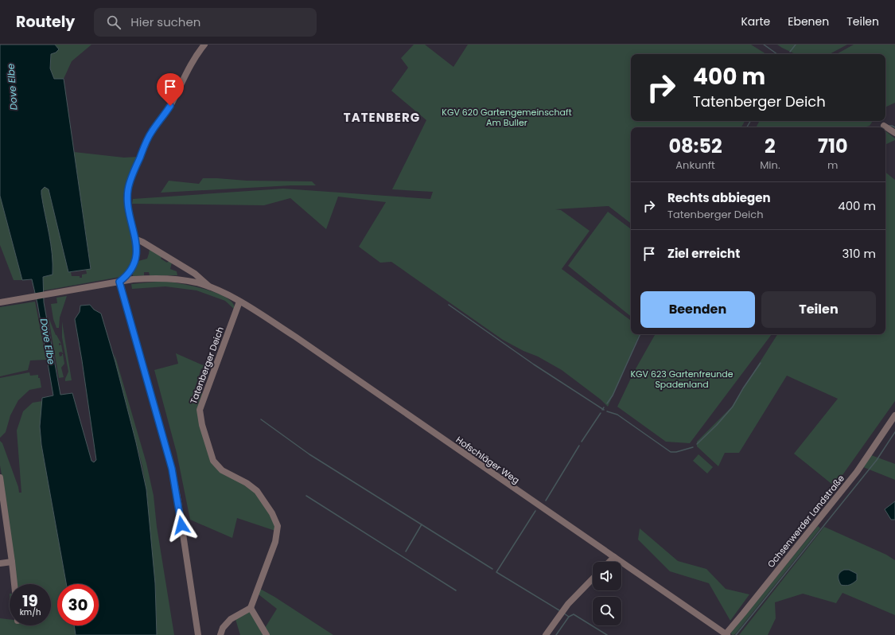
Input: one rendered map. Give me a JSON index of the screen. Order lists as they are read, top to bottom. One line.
{"streets":{"street":["Tatenberger Deich","Hofschläger Weg","Ochsenwerder Landstraße"]},"crossings":[["Tatenberger Deich","Hofschläger Weg"],["Hofschläger Weg","Ochsenwerder Landstraße"]],"districts":["TATENBERG"],"water":["Dove Elbe"],"parks":["KGV 620 Gartengemeinschaft Am Buller","KGV 623 Gartenfreunde Spadenland"],"page":{"header":"Routely","search":"Hier suchen","nav":["Karte","Ebenen","Teilen"],"turn":["400 m","Tatenberger Deich"],"eta":["08:52","Ankunft","2","Min.","710","m"],"list":[{"name":"Rechts abbiegen","note":"Tatenberger Deich","value":"400 m"},{"name":"Ziel erreicht","value":"310 m"}],"buttons":["Beenden","Teilen"],"speed":"19 km/h","limit":"30"}}
